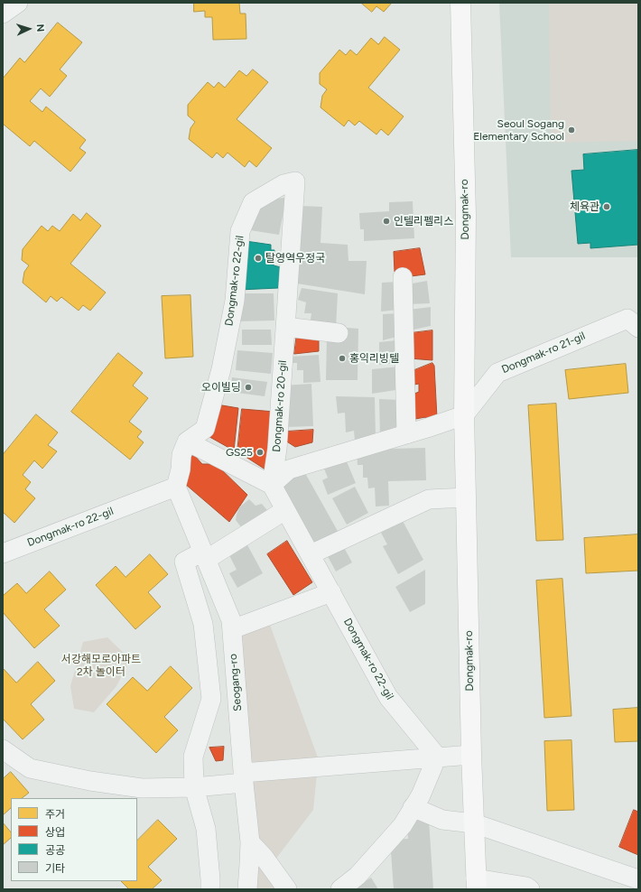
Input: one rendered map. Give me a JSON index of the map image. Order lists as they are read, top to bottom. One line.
{"streets":{"main road":["Dongmak-ro"],"street":["Dongmak-ro 22-gil","Dongmak-ro 21-gil","Dongmak-ro 20-gil","Seogang-ro"]},"crossings":[["Dongmak-ro","Dongmak-ro 21-gil"],["Dongmak-ro 22-gil","Dongmak-ro 20-gil"],["Dongmak-ro 22-gil","Seogang-ro"]],"parks":["서강해모로아파트 2차 놀이터"],"places":["Seoul Sogang Elementary School","체육관","인텔리펠리스","탈영역우정국","홍익리빙텔","오이빌딩","GS25"],"legend":["주거","상업","공공","기타"],"north":"right"}
